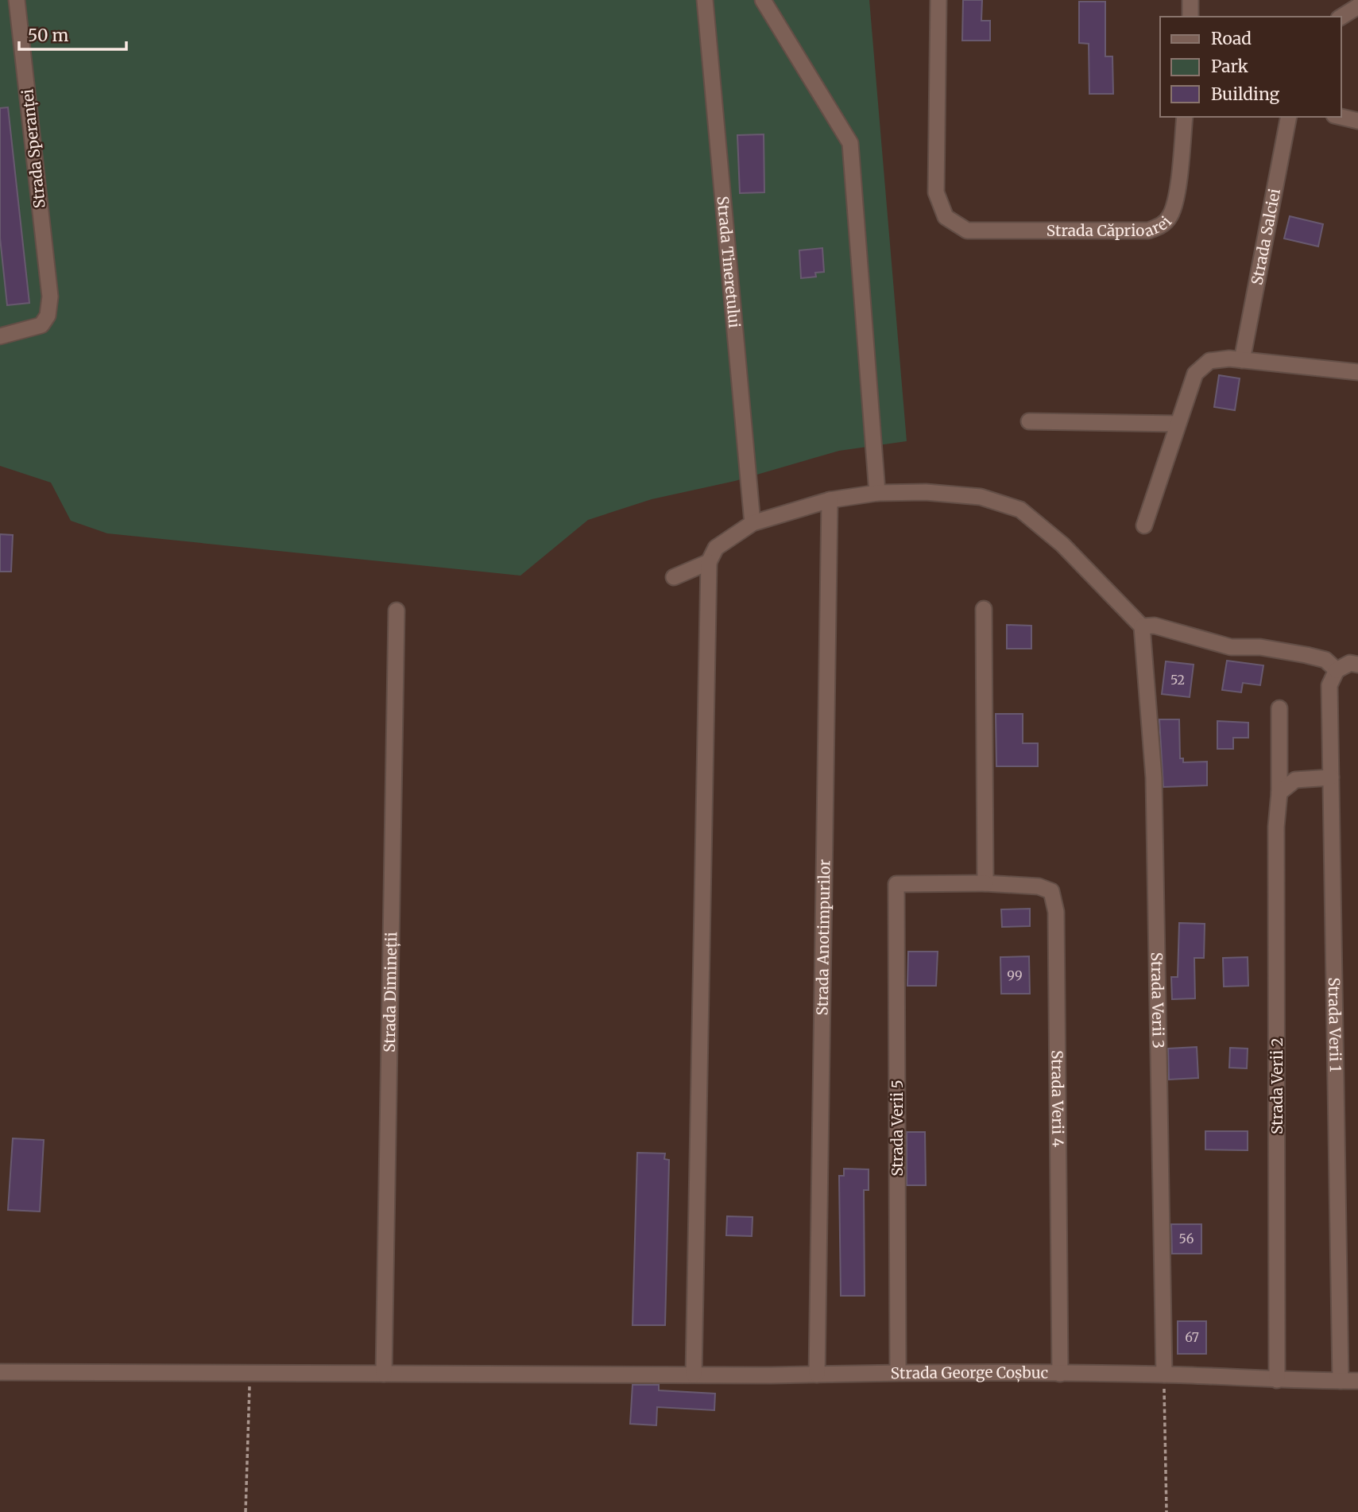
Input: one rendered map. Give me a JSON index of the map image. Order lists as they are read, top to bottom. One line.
{"streets":{"street":["Strada Speranței","Strada Căprioarei","Strada Salciei","Strada Tineretului","Strada Anotimpurilor","Strada Dimineții","Strada Verii 3","Strada Verii 1","Strada Verii 2","Strada Verii 4","Strada Verii 5","Strada George Coșbuc"]},"crossings":[["Strada Anotimpurilor","Strada George Coșbuc"],["Strada Dimineții","Strada George Coșbuc"],["Strada Verii 3","Strada George Coșbuc"],["Strada Verii 1","Strada George Coșbuc"],["Strada Verii 2","Strada George Coșbuc"],["Strada Verii 4","Strada Verii 5"],["Strada Verii 4","Strada George Coșbuc"],["Strada Verii 5","Strada George Coșbuc"]],"house_numbers":["52","99","56","67"],"legend":["Road","Park","Building"],"scale_bar":"50 m"}
